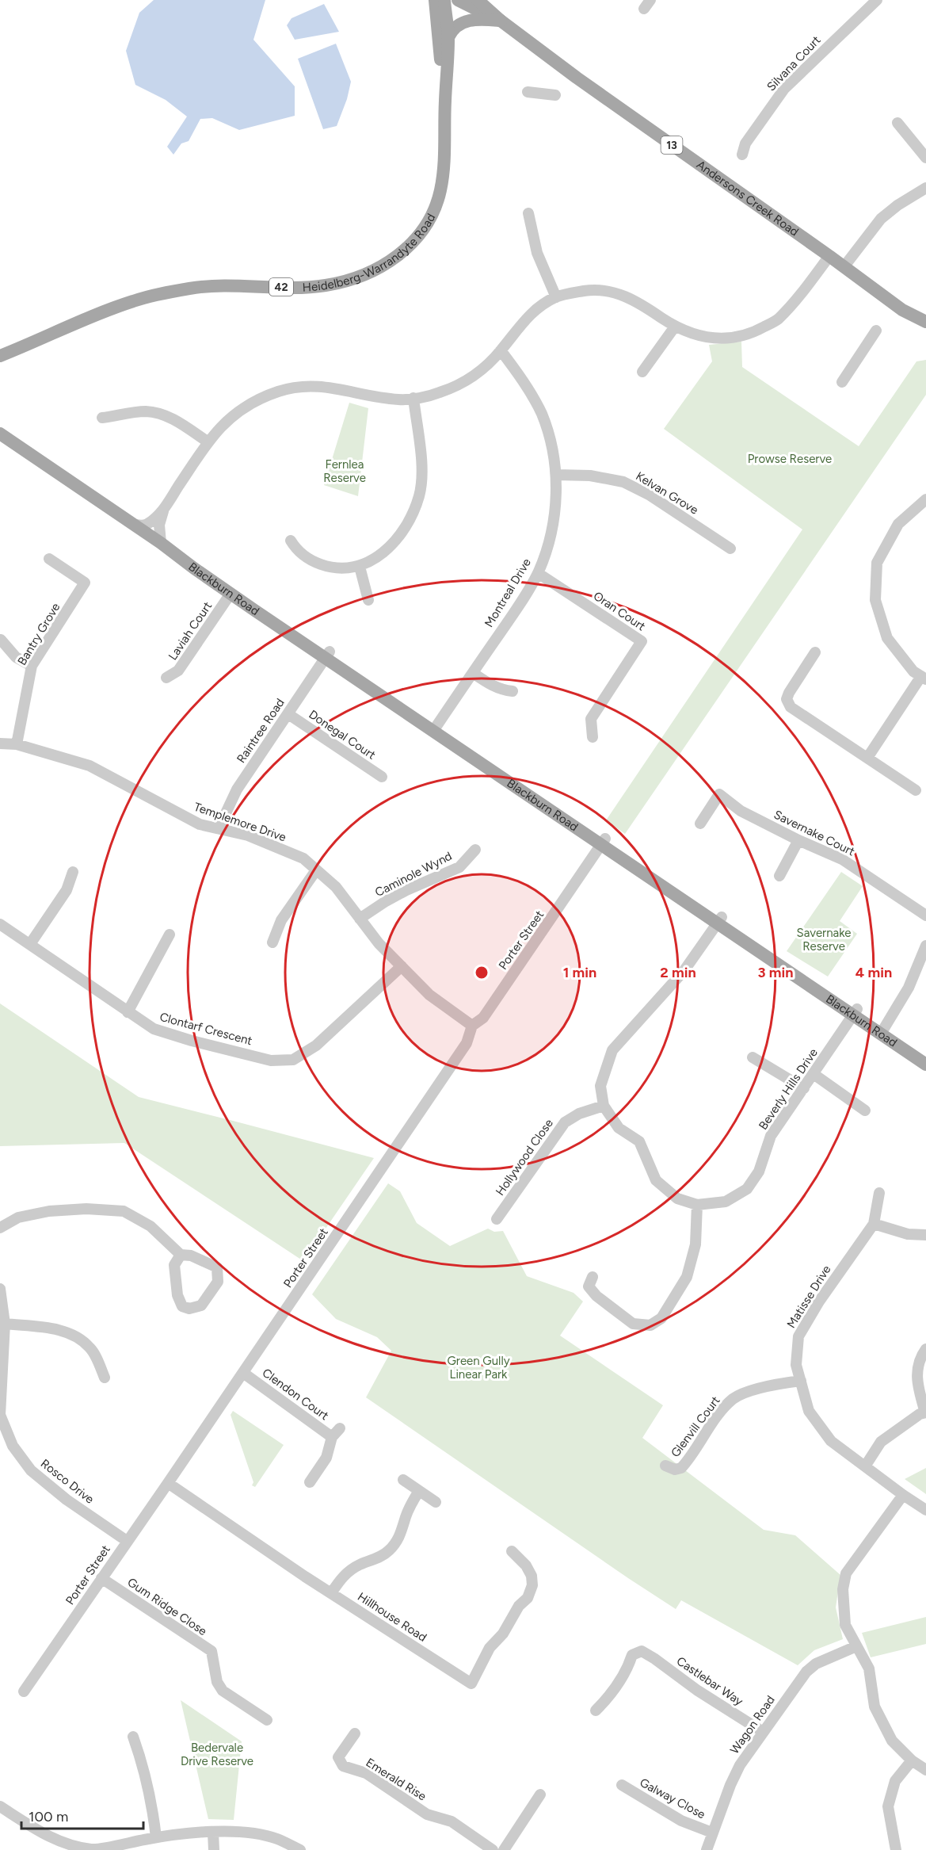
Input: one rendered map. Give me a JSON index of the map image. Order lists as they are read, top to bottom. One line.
{"streets":{"main road":["13","Andersons Creek Road","Heidelberg-Warrandyte Road","42","Blackburn Road"],"street":["Silvana Court","Kelvan Grove","Montreal Drive","Oran Court","Laviah Court","Bantry Grove","Raintree Road","Donegal Court","Templemore Drive","Savernake Court","Caminole Wynd","Porter Street","Clontarf Crescent","Beverly Hills Drive","Hollywood Close","Matisse Drive","Clendon Court","Glenvill Court","Rosco Drive","Gum Ridge Close","Hillhouse Road","Castlebar Way","Wagon Road","Emerald Rise","Galway Close"]},"crossings":[["Kelvan Grove","Montreal Drive"],["Blackburn Road","Montreal Drive"],["Blackburn Road","Laviah Court"],["Blackburn Road","Raintree Road"],["Blackburn Road","Porter Street"],["Blackburn Road","Beverly Hills Drive"],["Montreal Drive","Oran Court"],["Bantry Grove","Templemore Drive"],["Raintree Road","Donegal Court"],["Raintree Road","Templemore Drive"],["Templemore Drive","Caminole Wynd"],["Templemore Drive","Porter Street"],["Templemore Drive","Clontarf Crescent"],["Porter Street","Clendon Court"],["Porter Street","Rosco Drive"],["Porter Street","Gum Ridge Close"],["Porter Street","Hillhouse Road"],["Beverly Hills Drive","Hollywood Close"],["Matisse Drive","Glenvill Court"],["Castlebar Way","Wagon Road"],["Wagon Road","Galway Close"]],"parks":["Prowse Reserve","Fernlea Reserve","Savernake Reserve","Green Gully Linear Park","Bedervale Drive Reserve"],"scale_bar":"100 m","rings":["1 min","2 min","3 min","4 min"]}
